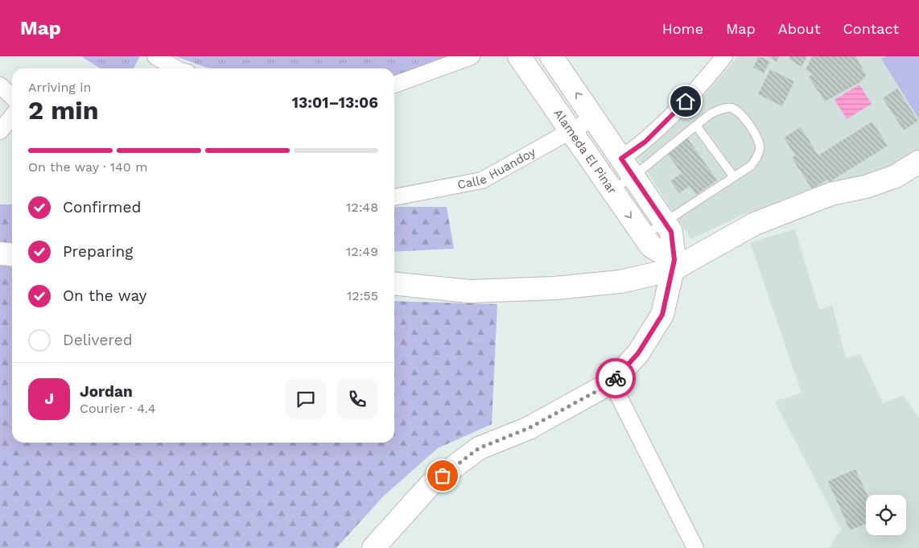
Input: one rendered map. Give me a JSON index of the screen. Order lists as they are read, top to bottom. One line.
{"streets":{"main road":["Alameda El Pinar"],"street":["Calle Huandoy"]},"crossings":[["Alameda El Pinar","Calle Huandoy"]],"page":{"header":"Map","nav":["Home","Map","About","Contact"],"heading":["2 min","Arriving in","13:01–13:06"],"panel":["Jordan","Courier · 4.4"],"bar":"On the way · 140 m","list":[["Confirmed","12:48"],["Preparing","12:49"],["On the way","12:55"],"Delivered"],"round":"J"}}
